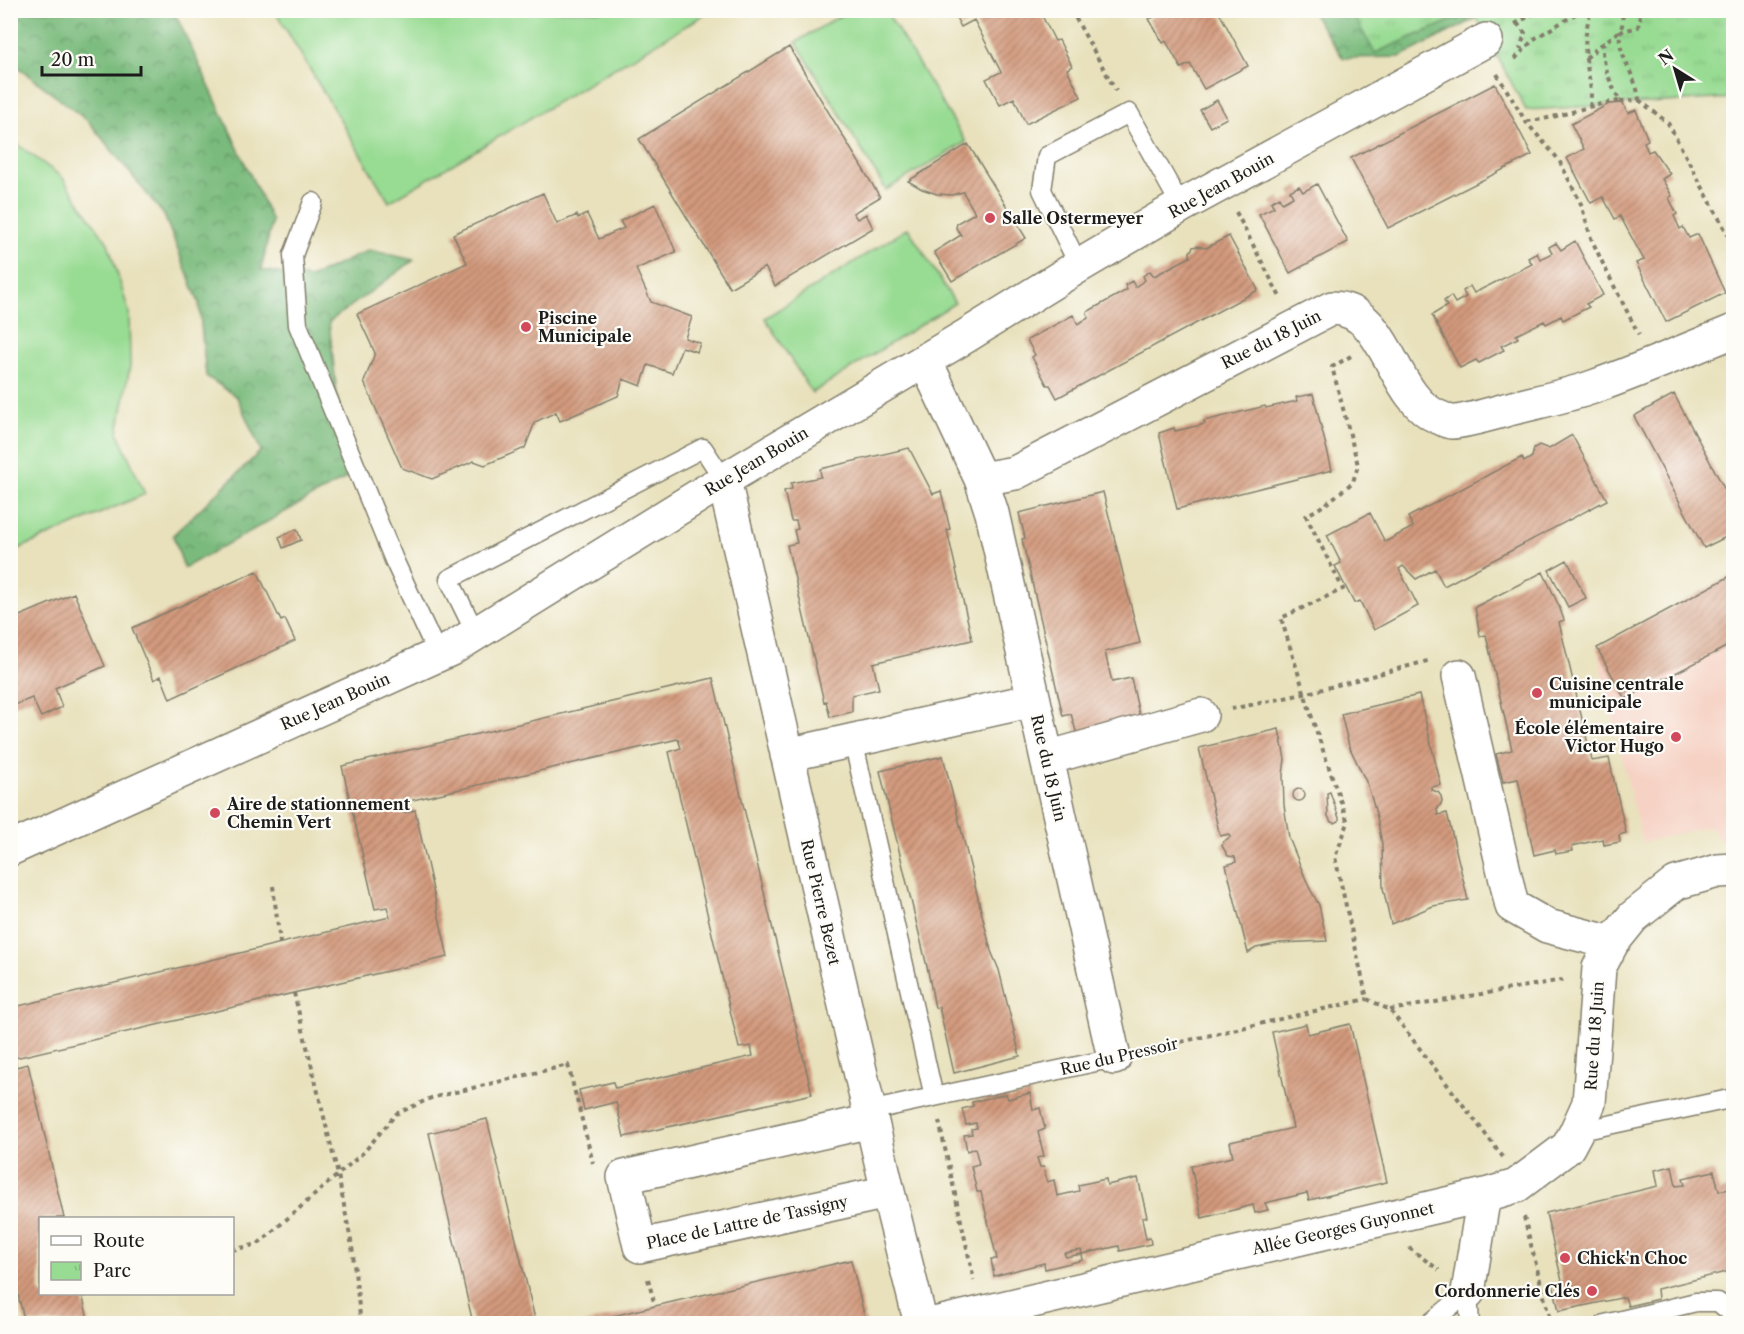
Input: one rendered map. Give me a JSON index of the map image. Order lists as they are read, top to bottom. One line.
{"streets":{"street":["Rue Jean Bouin","Rue du 18 Juin","Rue Pierre Bezet","Place de Lattre de Tassigny","Allée Georges Guyonnet"],"lane":["Rue du Pressoir"]},"crossings":[["Rue Jean Bouin","Rue du 18 Juin"],["Rue Jean Bouin","Rue Pierre Bezet"],["Rue du 18 Juin","Rue du Pressoir"],["Rue du 18 Juin","Allée Georges Guyonnet"],["Rue Pierre Bezet","Rue du Pressoir"],["Rue Pierre Bezet","Place de Lattre de Tassigny"]],"places":["Salle Ostermeyer","Piscine Municipale","Cuisine centrale municipale","École élémentaire Victor Hugo","Aire de stationnement Chemin Vert","Chick'n Choc","Cordonnerie Clés"],"legend":["Route","Parc"],"scale_bar":"20 m","north":"top left"}
